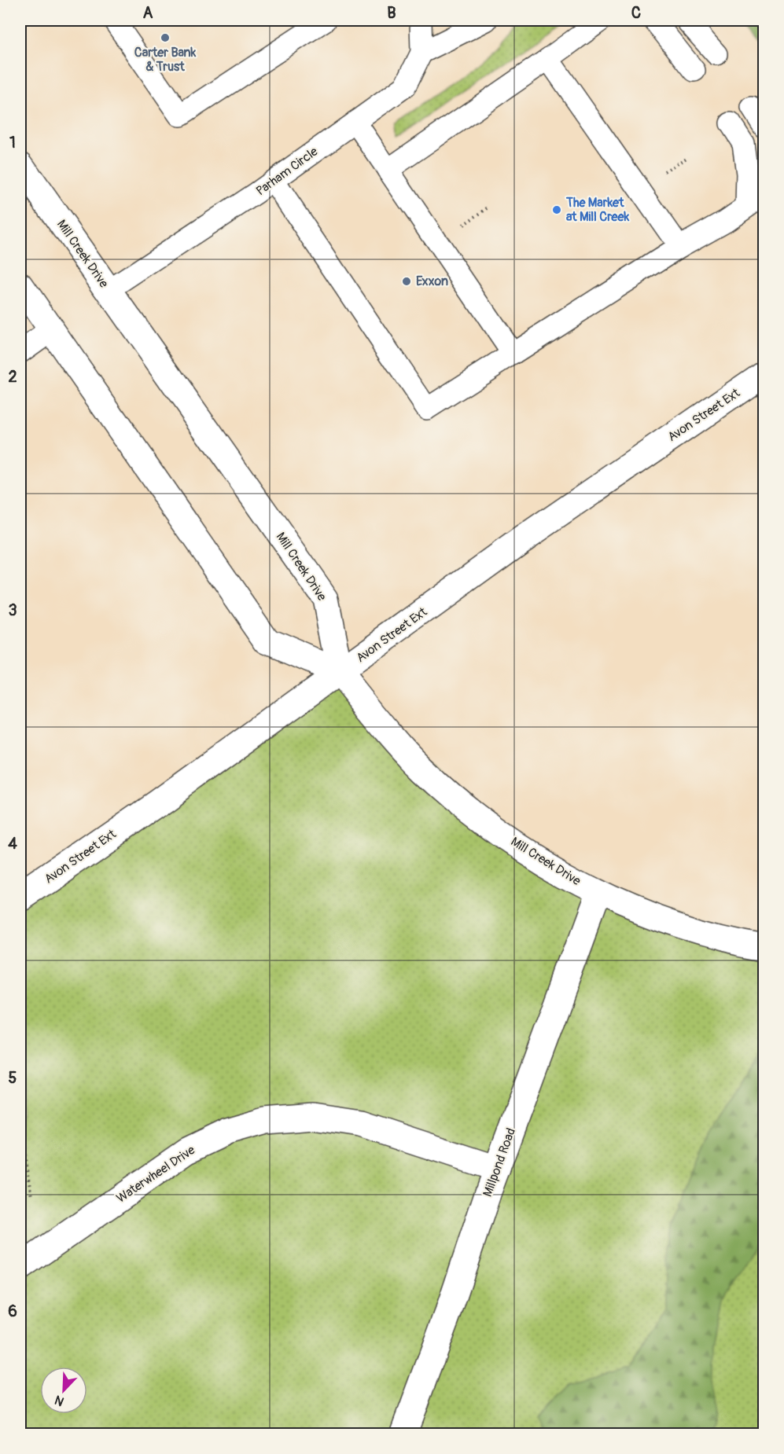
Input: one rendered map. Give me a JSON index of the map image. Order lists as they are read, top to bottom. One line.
{"streets":{"street":["Mill Creek Drive","Avon Street Ext","Millpond Road","Waterwheel Drive"],"lane":["Parham Circle"]},"crossings":[["Parham Circle","Mill Creek Drive"],["Mill Creek Drive","Avon Street Ext"],["Mill Creek Drive","Millpond Road"],["Millpond Road","Waterwheel Drive"]],"places":["Carter Bank & Trust","The Market at Mill Creek","Exxon"],"north":"bottom left","grid":{"columns":["A","B","C"],"rows":["1","2","3","4","5","6"]}}
